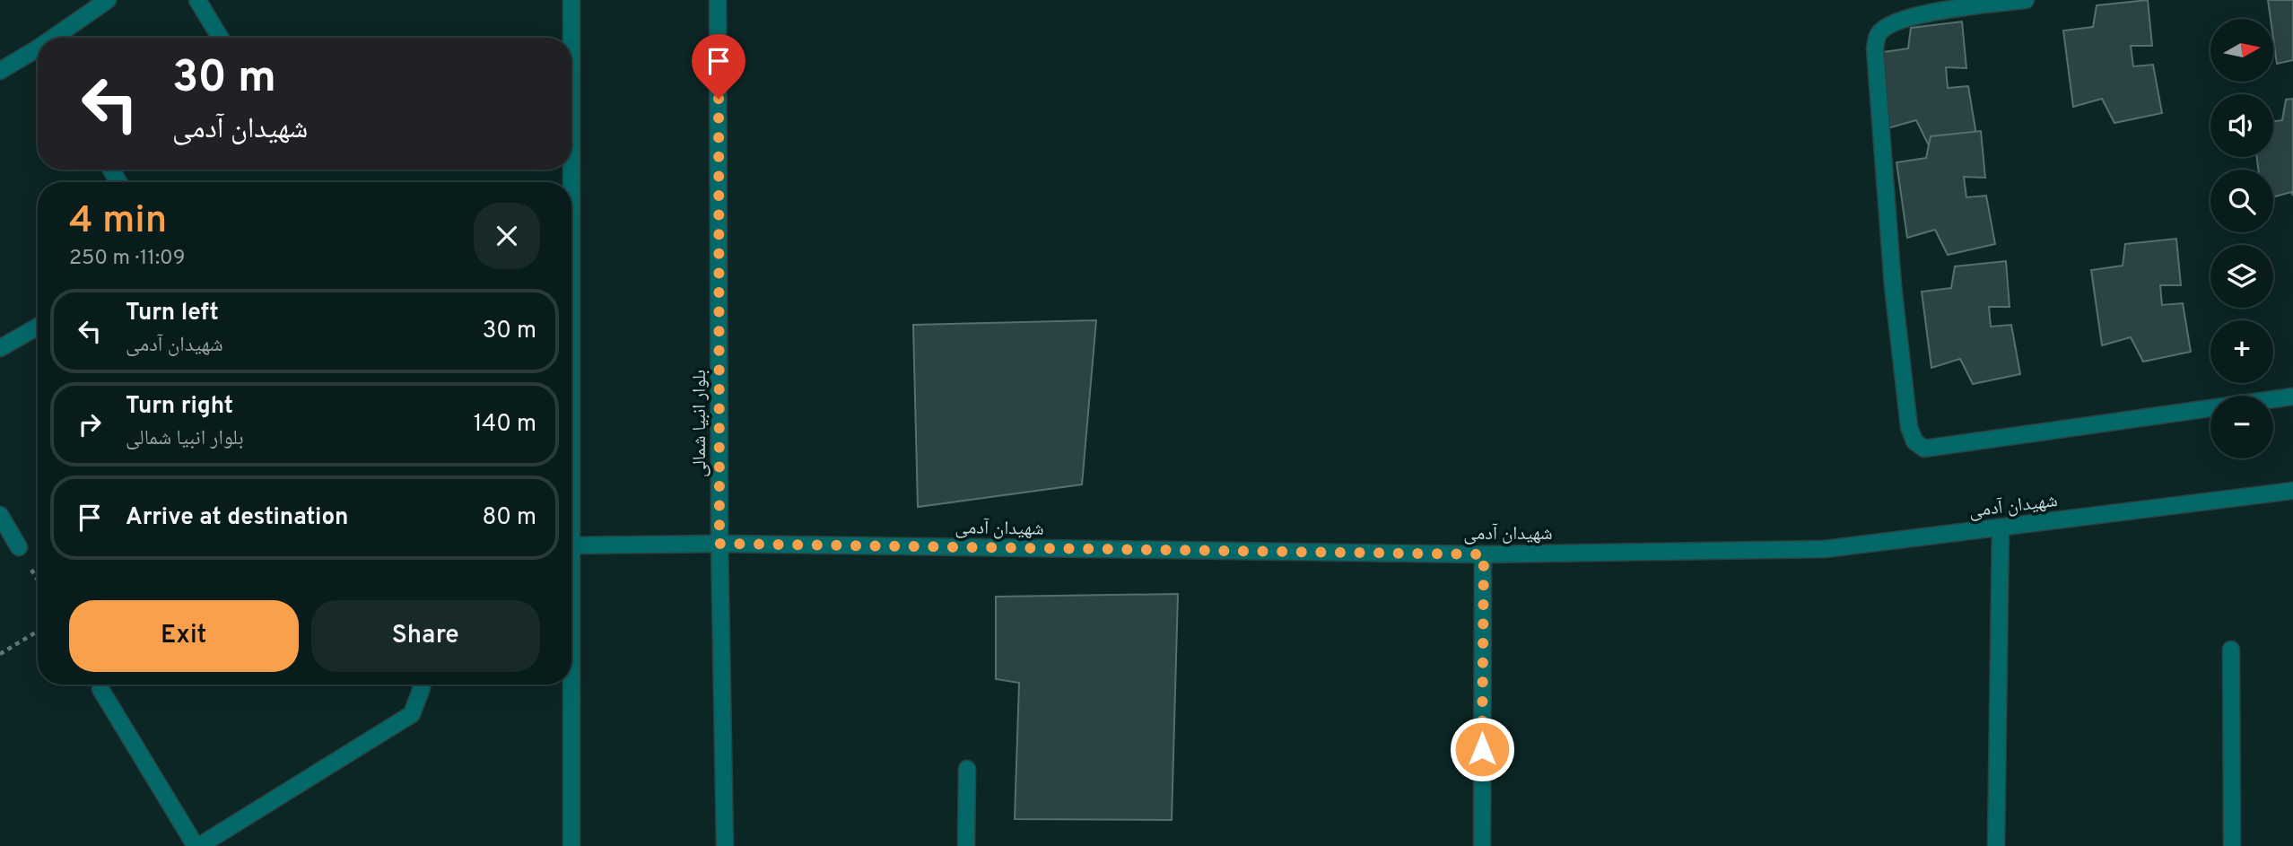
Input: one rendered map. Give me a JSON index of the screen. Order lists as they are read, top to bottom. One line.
{"streets":{"street":["بلوار انبیا شمالی","شهیدان آدمی"]},"crossings":[["بلوار انبیا شمالی","شهیدان آدمی"]],"north":"right","page":{"map_buttons":["+","−"],"turn":["30 m","شهیدان آدمی"],"heading":["4 min","250 m · 11:09"],"list":[{"name":"Turn left","note":"شهیدان آدمی","value":"30 m"},{"name":"Turn right","note":"بلوار انبیا شمالی","value":"140 m"},{"name":"Arrive at destination","value":"80 m"}],"buttons":["Exit","Share"]}}
